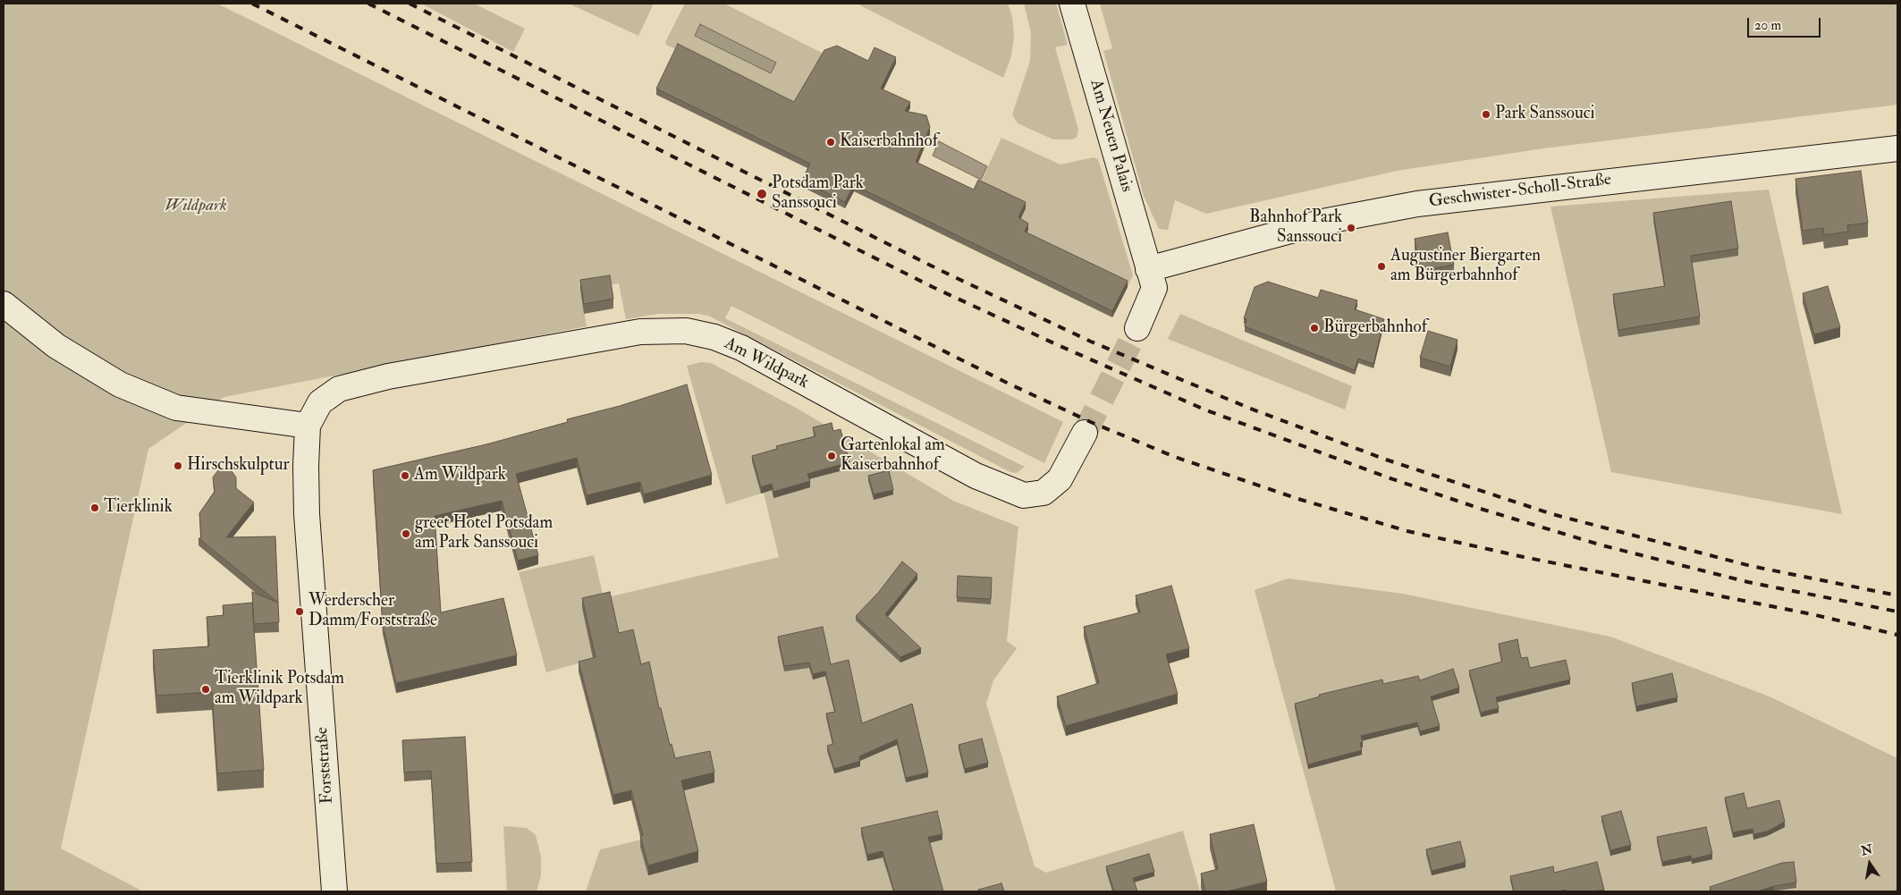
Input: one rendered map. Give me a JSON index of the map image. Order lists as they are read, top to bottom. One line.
{"streets":{"street":["Am Neuen Palais","Geschwister-Scholl-Straße","Am Wildpark","Forststraße"]},"crossings":[["Am Neuen Palais","Geschwister-Scholl-Straße"],["Am Wildpark","Forststraße"]],"parks":["Wildpark"],"places":["Park Sanssouci","Kaiserbahnhof","Potsdam Park Sanssouci","Bahnhof Park Sanssouci","Augustiner Biergarten am Bürgerbahnhof","Bürgerbahnhof","Gartenlokal am Kaiserbahnhof","Hirschskulptur","Am Wildpark","Tierklinik","greet Hotel Potsdam am Park Sanssouci","Werderscher Damm/Forststraße","Tierklinik Potsdam am Wildpark"],"scale_bar":"20 m","north":"top"}
